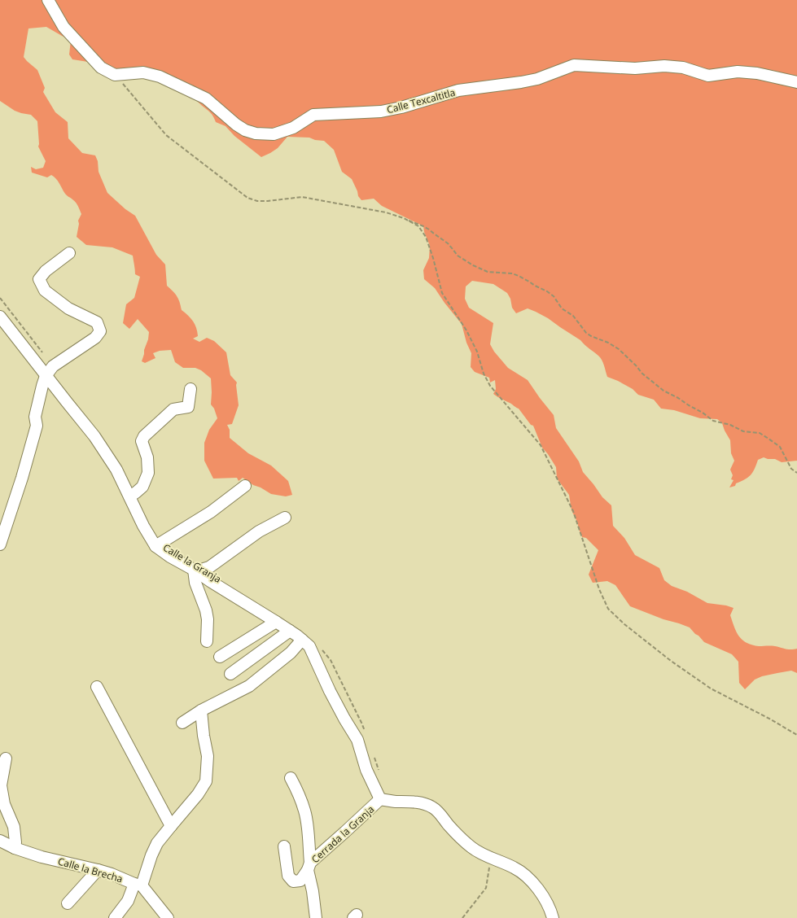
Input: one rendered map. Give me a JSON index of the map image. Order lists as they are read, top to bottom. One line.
{"streets":{"street":["Calle Texcaltitla","Calle la Granja","Cerrada la Granja","Calle la Brecha"]},"crossings":[["Calle la Granja","Cerrada la Granja"]]}
